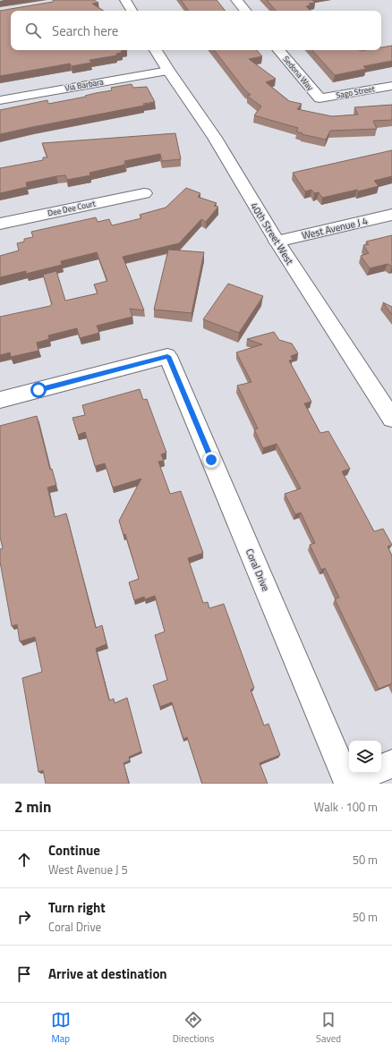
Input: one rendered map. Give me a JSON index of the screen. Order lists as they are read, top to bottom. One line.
{"streets":{"street":["Sedona Way","Via Barbara","Sago Street","Dee Dee Court","West Avenue J 4","40th Street West","Coral Drive"]},"crossings":[["Sedona Way","Sago Street"],["Via Barbara","40th Street West"],["West Avenue J 4","40th Street West"]],"page":{"search":"Search here","heading":["2 min","Walk · 100 m"],"list":[["Continue","West Avenue J 5","50 m"],["Turn right","Coral Drive","50 m"],"Arrive at destination"],"nav":["Map","Directions","Saved"]}}
